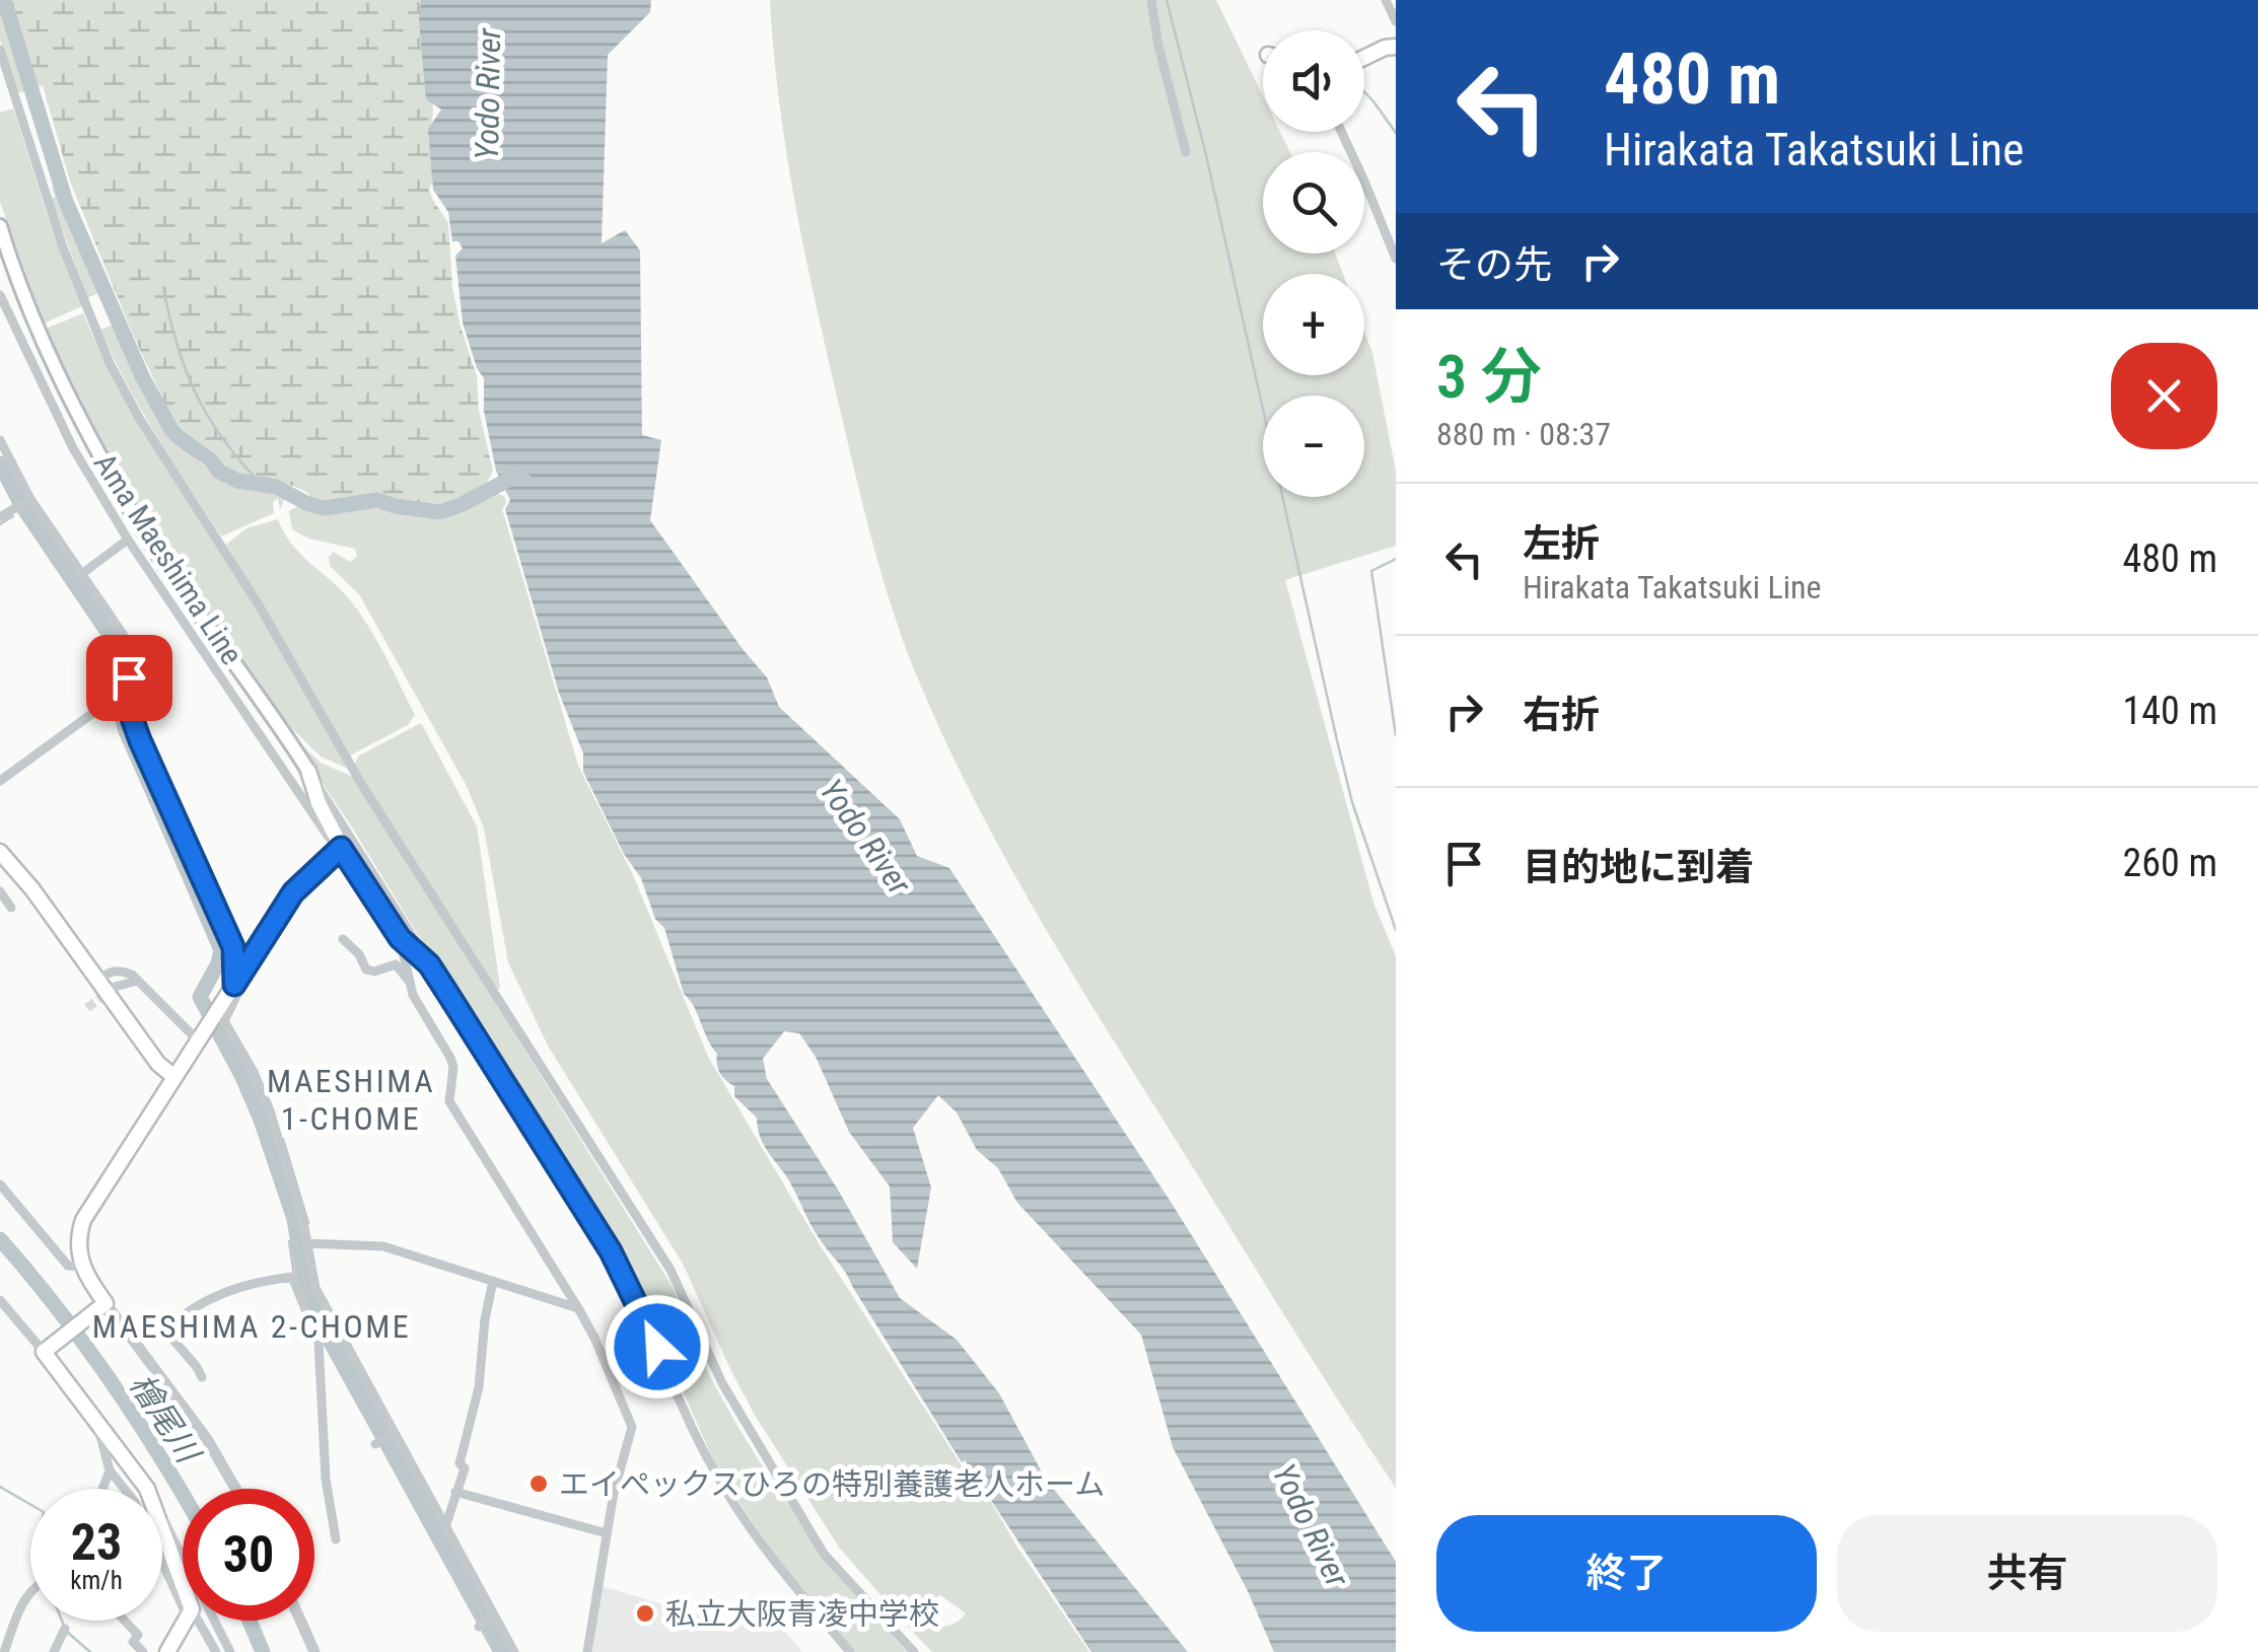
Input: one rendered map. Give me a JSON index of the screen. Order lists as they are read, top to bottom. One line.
{"streets":{"main road":["Ama Maeshima Line"]},"districts":["MAESHIMA 1-CHOME","MAESHIMA 2-CHOME"],"water":["Yodo River","檜尾川"],"places":["エイぺックスひろの特別養護老人ホーム","私立大阪青凌中学校"],"page":{"turn":["480 m","Hirakata Takatsuki Line"],"map_buttons":["+","−"],"then":"その先","heading":["3 分","880 m · 08:37"],"list":[{"name":"左折","note":"Hirakata Takatsuki Line","value":"480 m"},{"name":"右折","value":"140 m"},{"name":"目的地に到着","value":"260 m"}],"speed":"23 km/h","limit":"30","buttons":["終了","共有"]}}
